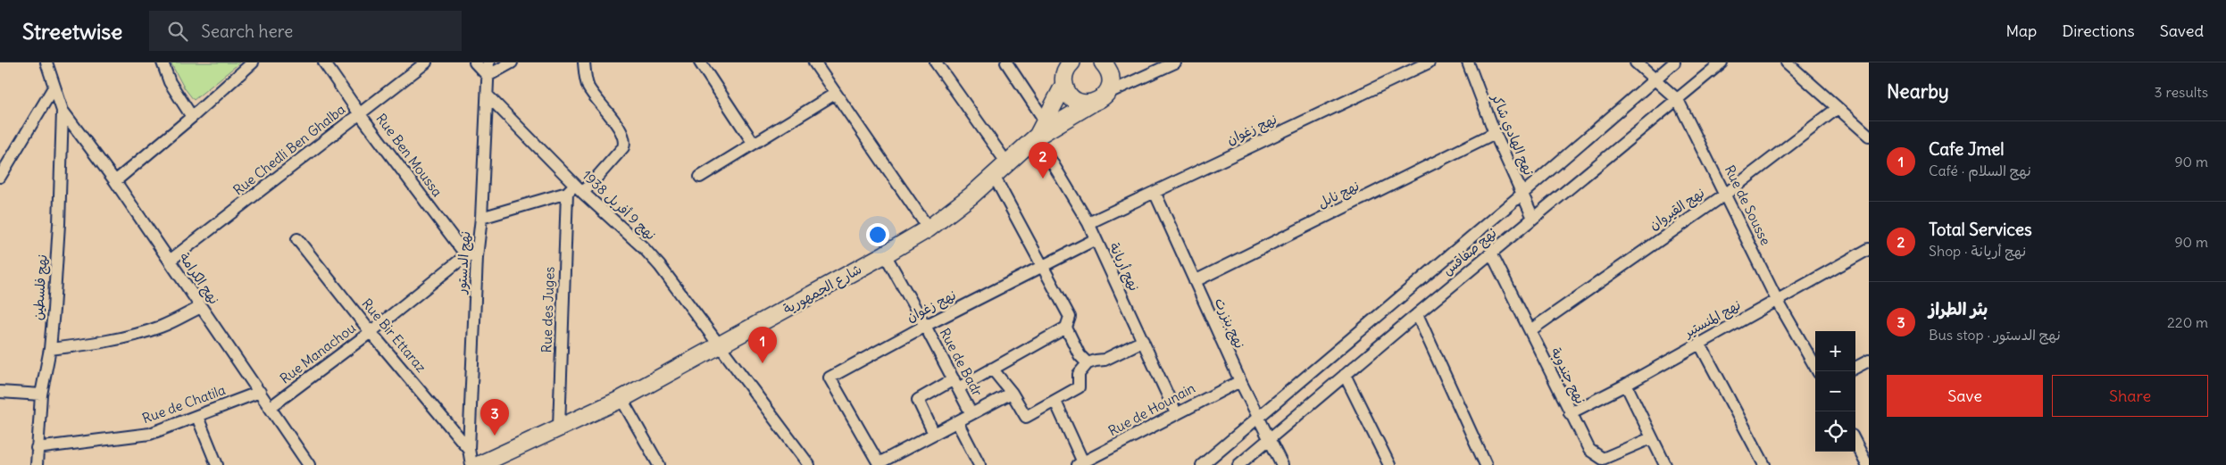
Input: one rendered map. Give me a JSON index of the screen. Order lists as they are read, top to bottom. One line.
{"streets":{"main road":["شارع الجمهورية"],"street":["نهج زغوان","نهج الهادي شاكر","Rue Chedli Ben Ghalba","Rue Ben Moussa","نهج نابل","نهج 9 أفريل 1938","Rue de Sousse","نهج القيروان","نهج صفاقس","نهج الدستور","نهج أريانة","نهج الكرامة","نهج فلسطين","Rue des Juges","نهج المنستير","نهج بنزرت","Rue Bir Ettaraz","Rue Manachou","Rue de Badr","نهج جندوبة","Rue de Chatila","Rue de Hounain"]},"crossings":[["نهج زغوان","نهج أريانة"],["نهج زغوان","نهج بنزرت"],["نهج زغوان","Rue de Badr"],["نهج الهادي شاكر","نهج نابل"],["نهج الهادي شاكر","نهج صفاقس"],["Rue Chedli Ben Ghalba","Rue Ben Moussa"],["Rue Chedli Ben Ghalba","نهج الكرامة"],["Rue Ben Moussa","نهج الدستور"],["Rue Ben Moussa","Rue Manachou"],["نهج نابل","نهج بنزرت"],["نهج 9 أفريل 1938","نهج الدستور"],["نهج 9 أفريل 1938","شارع الجمهورية"],["Rue de Sousse","نهج القيروان"],["Rue de Sousse","نهج صفاقس"],["Rue de Sousse","نهج المنستير"],["نهج القيروان","نهج جندوبة"],["نهج صفاقس","نهج بنزرت"],["نهج صفاقس","نهج جندوبة"],["نهج الدستور","Rue Bir Ettaraz"],["نهج الدستور","Rue Manachou"],["نهج أريانة","شارع الجمهورية"],["نهج أريانة","Rue de Hounain"],["نهج الكرامة","نهج فلسطين"],["نهج الكرامة","Rue Manachou"],["نهج الكرامة","Rue de Chatila"],["نهج فلسطين","Rue de Chatila"],["شارع الجمهورية","Rue des Juges"],["شارع الجمهورية","Rue de Badr"],["نهج المنستير","نهج جندوبة"],["نهج بنزرت","Rue de Hounain"],["Rue Bir Ettaraz","Rue Manachou"]],"page":{"header":"Streetwise","search":"Search here","nav":["Map","Directions","Saved"],"heading":["Nearby","3 results"],"list":[{"mark":"1","name":"Cafe Jmel","note":"Café · نهج السلام","value":"90 m"},{"mark":"2","name":"Total Services","note":"Shop · نهج أريانة","value":"90 m"},{"mark":"3","name":"بئر الطراز","note":"Bus stop · نهج الدستور","value":"220 m"}],"pins":["2","1","3"],"map_buttons":["+","−"],"buttons":["Save","Share"]}}
